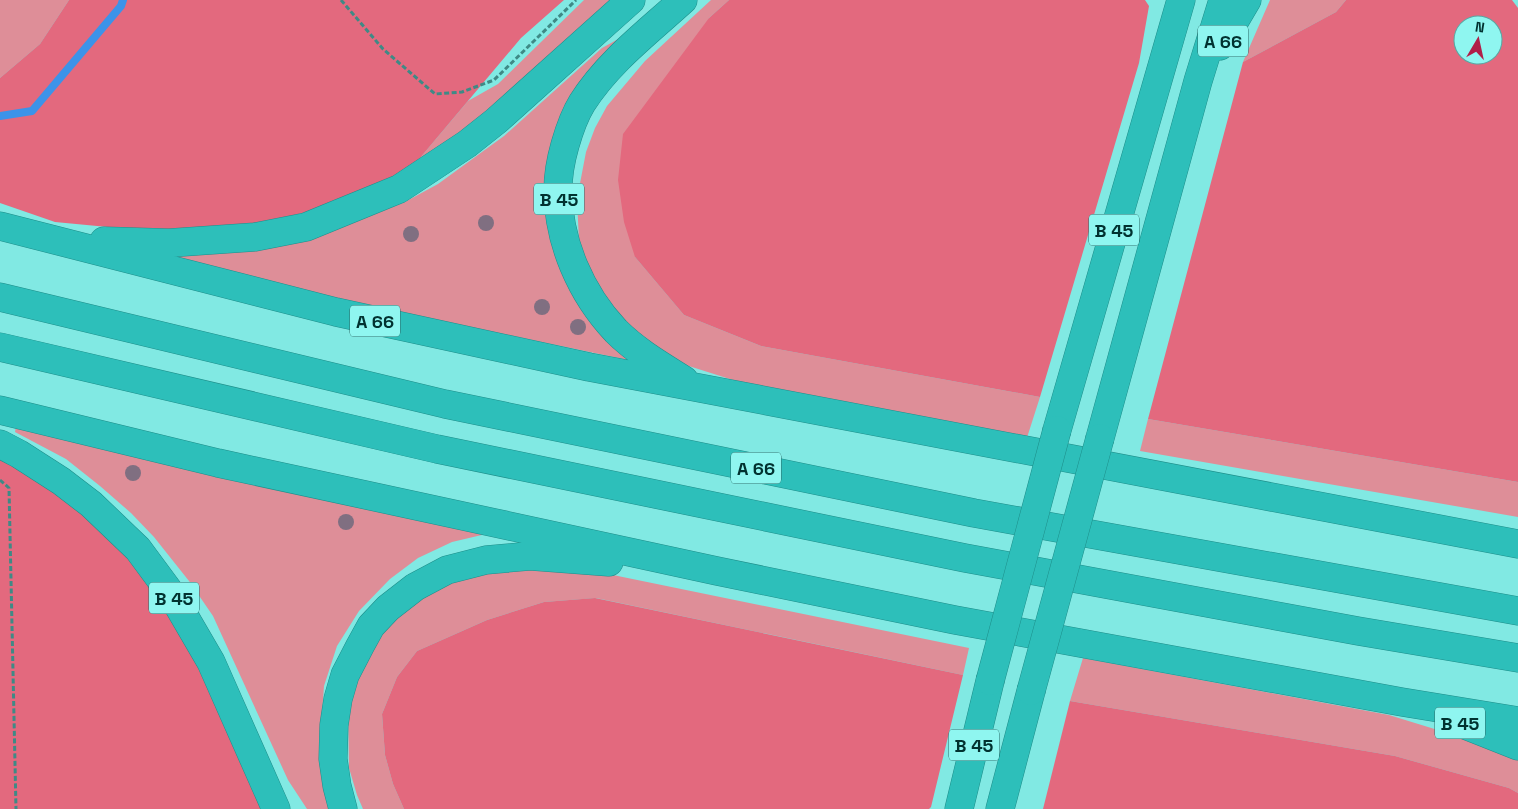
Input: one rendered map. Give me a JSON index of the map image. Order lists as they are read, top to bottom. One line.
{"streets":{"highway":["A 66","B 45"]},"crossings":[["A 66","B 45"]],"north":"top"}
